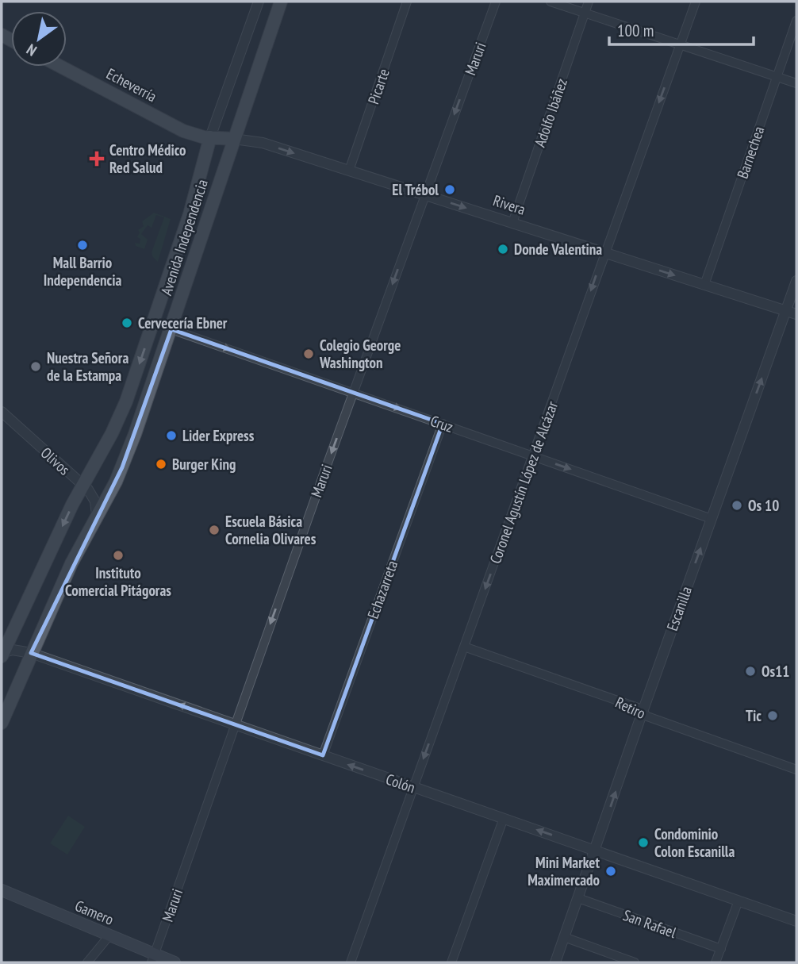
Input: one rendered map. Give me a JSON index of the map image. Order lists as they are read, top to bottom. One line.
{"streets":{"main road":["Echeverría","Rivera","Avenida Independencia","Gamero"],"street":["Maruri","Picarte","Adolfo Ibáñez","Barnechea","Cruz","Olivos","Coronel Agustín López de Alcázar","Echazarreta","Escanilla","Retiro","Colón","San Rafael"]},"crossings":[["Maruri","Rivera"],["Maruri","Cruz"],["Maruri","Colón"],["Maruri","Gamero"],["Echeverría","Rivera"],["Echeverría","Avenida Independencia"],["Picarte","Rivera"],["Adolfo Ibáñez","Rivera"],["Barnechea","Rivera"],["Rivera","Avenida Independencia"],["Rivera","Coronel Agustín López de Alcázar"],["Rivera","Escanilla"],["Avenida Independencia","Cruz"],["Avenida Independencia","Olivos"],["Avenida Independencia","Colón"],["Cruz","Coronel Agustín López de Alcázar"],["Cruz","Echazarreta"],["Cruz","Escanilla"],["Coronel Agustín López de Alcázar","Retiro"],["Coronel Agustín López de Alcázar","Colón"],["Echazarreta","Colón"],["Escanilla","Retiro"],["Escanilla","Colón"],["Escanilla","San Rafael"]],"one_way":["Maruri","Rivera","Avenida Independencia","Cruz","Coronel Agustín López de Alcázar","Escanilla","Colón"],"places":{"health":["Centro Médico Red Salud"],"other":["El Trébol","Mall Barrio Independencia","Donde Valentina","Cervecería Ebner","Colegio George Washington","Nuestra Señora de la Estampa","Lider Express","Burger King","Os 10","Escuela Básica Cornelia Olivares","Instituto Comercial Pitágoras","Os11","Tic","Condominio Colon Escanilla","Mini Market Maximercado"]},"scale_bar":"100 m","north":"bottom left"}
